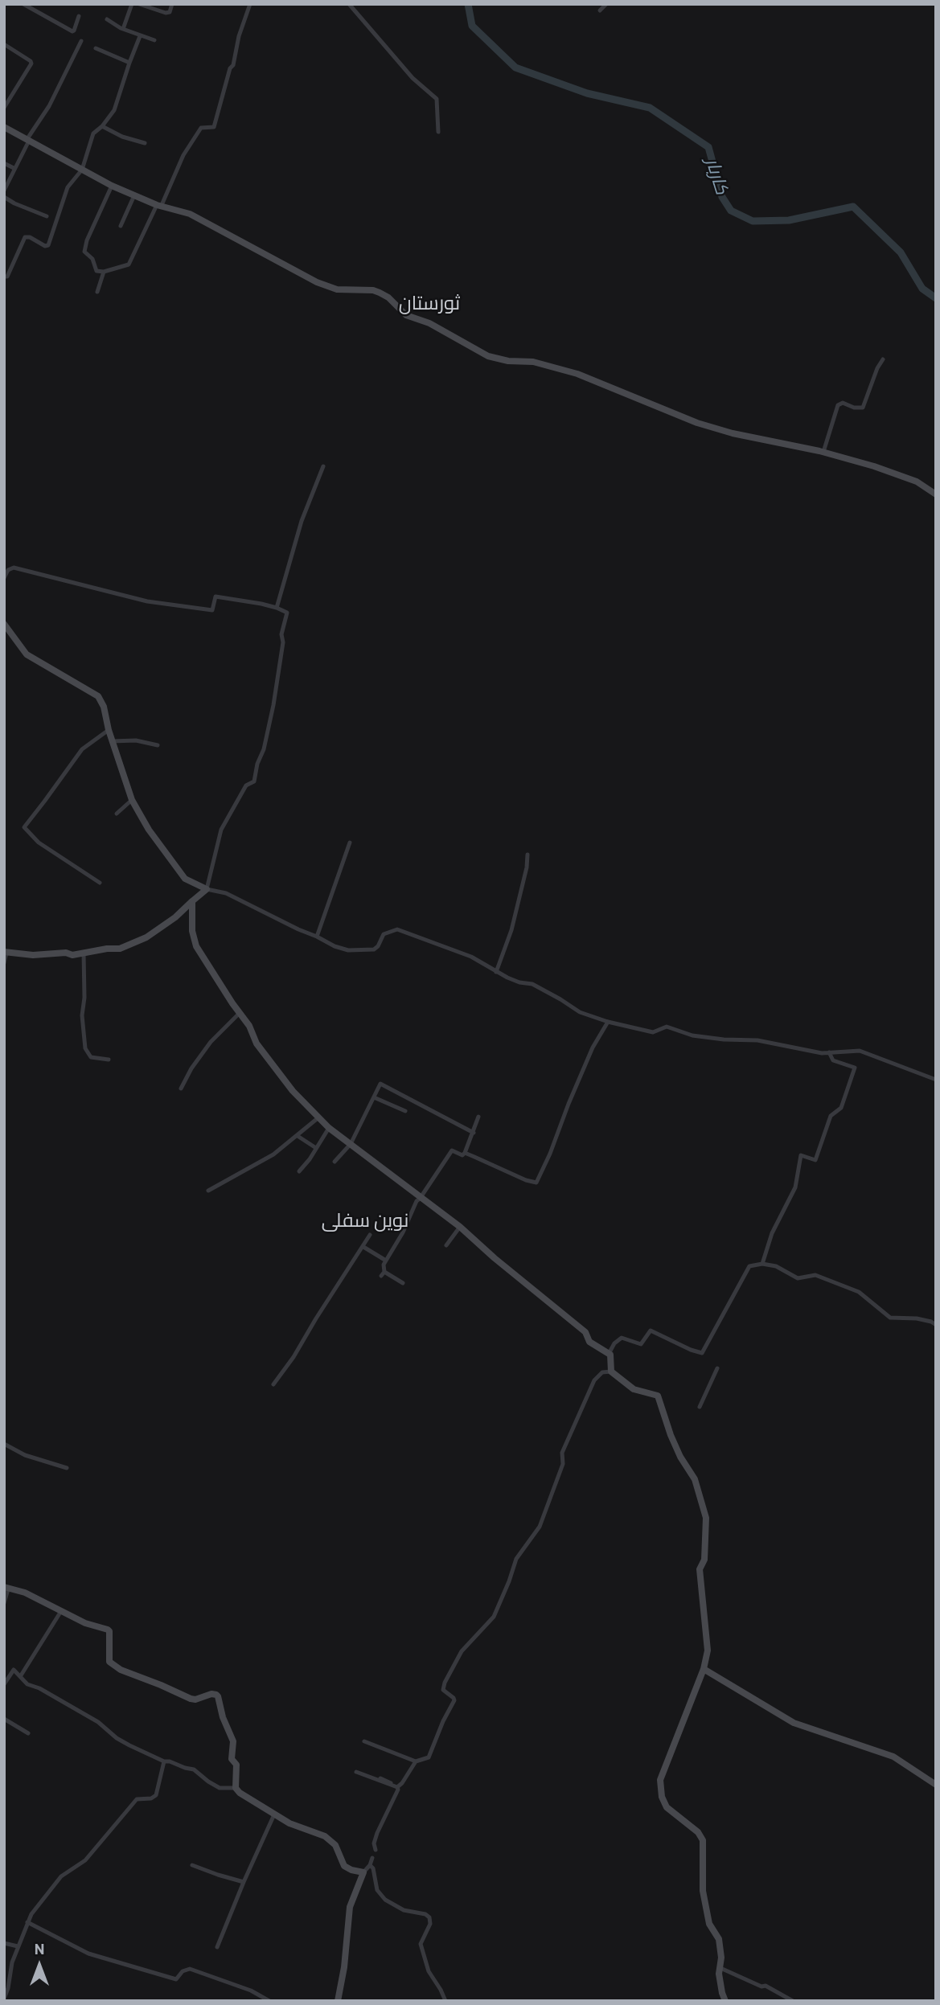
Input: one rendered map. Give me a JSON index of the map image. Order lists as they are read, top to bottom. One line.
{"districts":["ثورستان","نوین سفلى"],"water":["کاربار"],"north":"top"}
